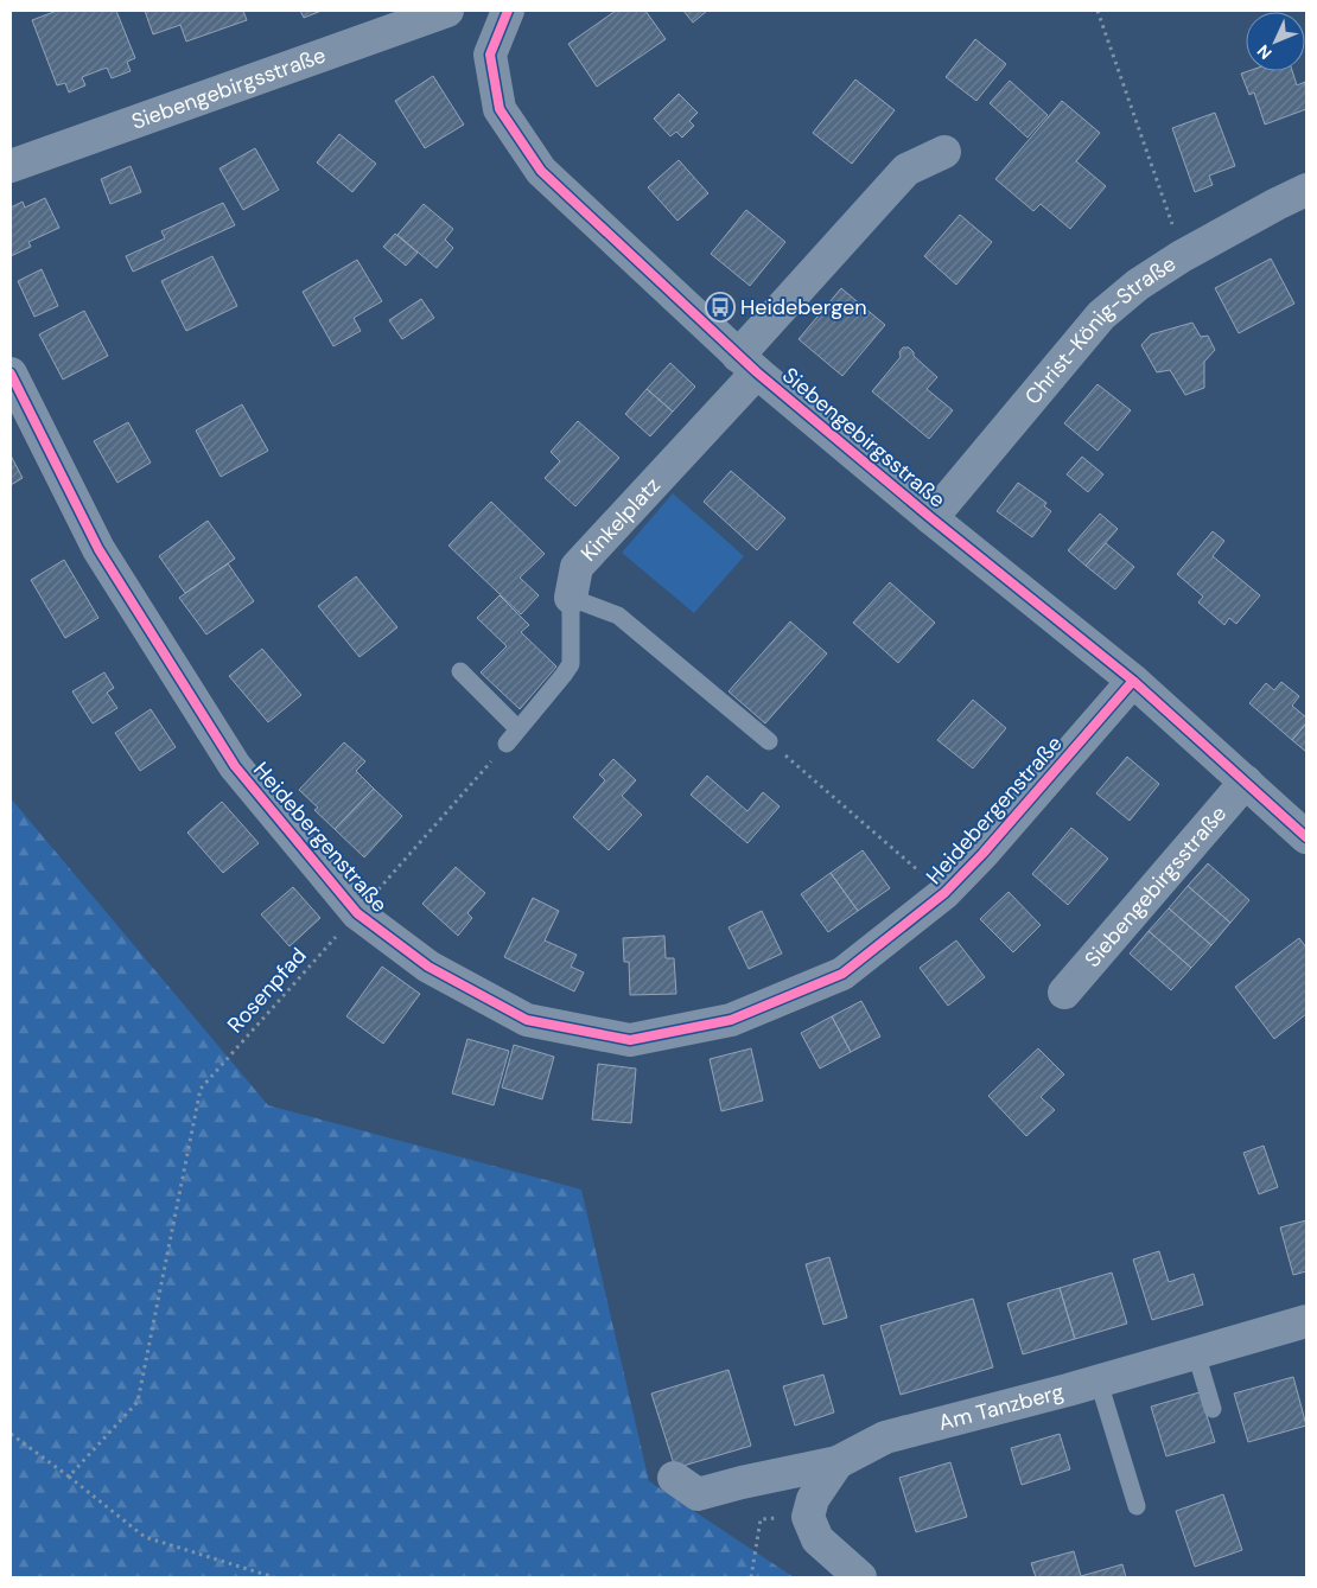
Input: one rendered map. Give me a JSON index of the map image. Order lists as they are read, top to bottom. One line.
{"streets":{"street":["Siebengebirgsstraße","Christ-König-Straße","Kinkelplatz","Heidebergenstraße","Am Tanzberg"],"path":["Rosenpfad"]},"crossings":[["Siebengebirgsstraße","Christ-König-Straße"],["Siebengebirgsstraße","Kinkelplatz"],["Siebengebirgsstraße","Heidebergenstraße"],["Heidebergenstraße","Rosenpfad"]],"places":{"bus stop":["Heidebergen"]},"north":"bottom left"}
